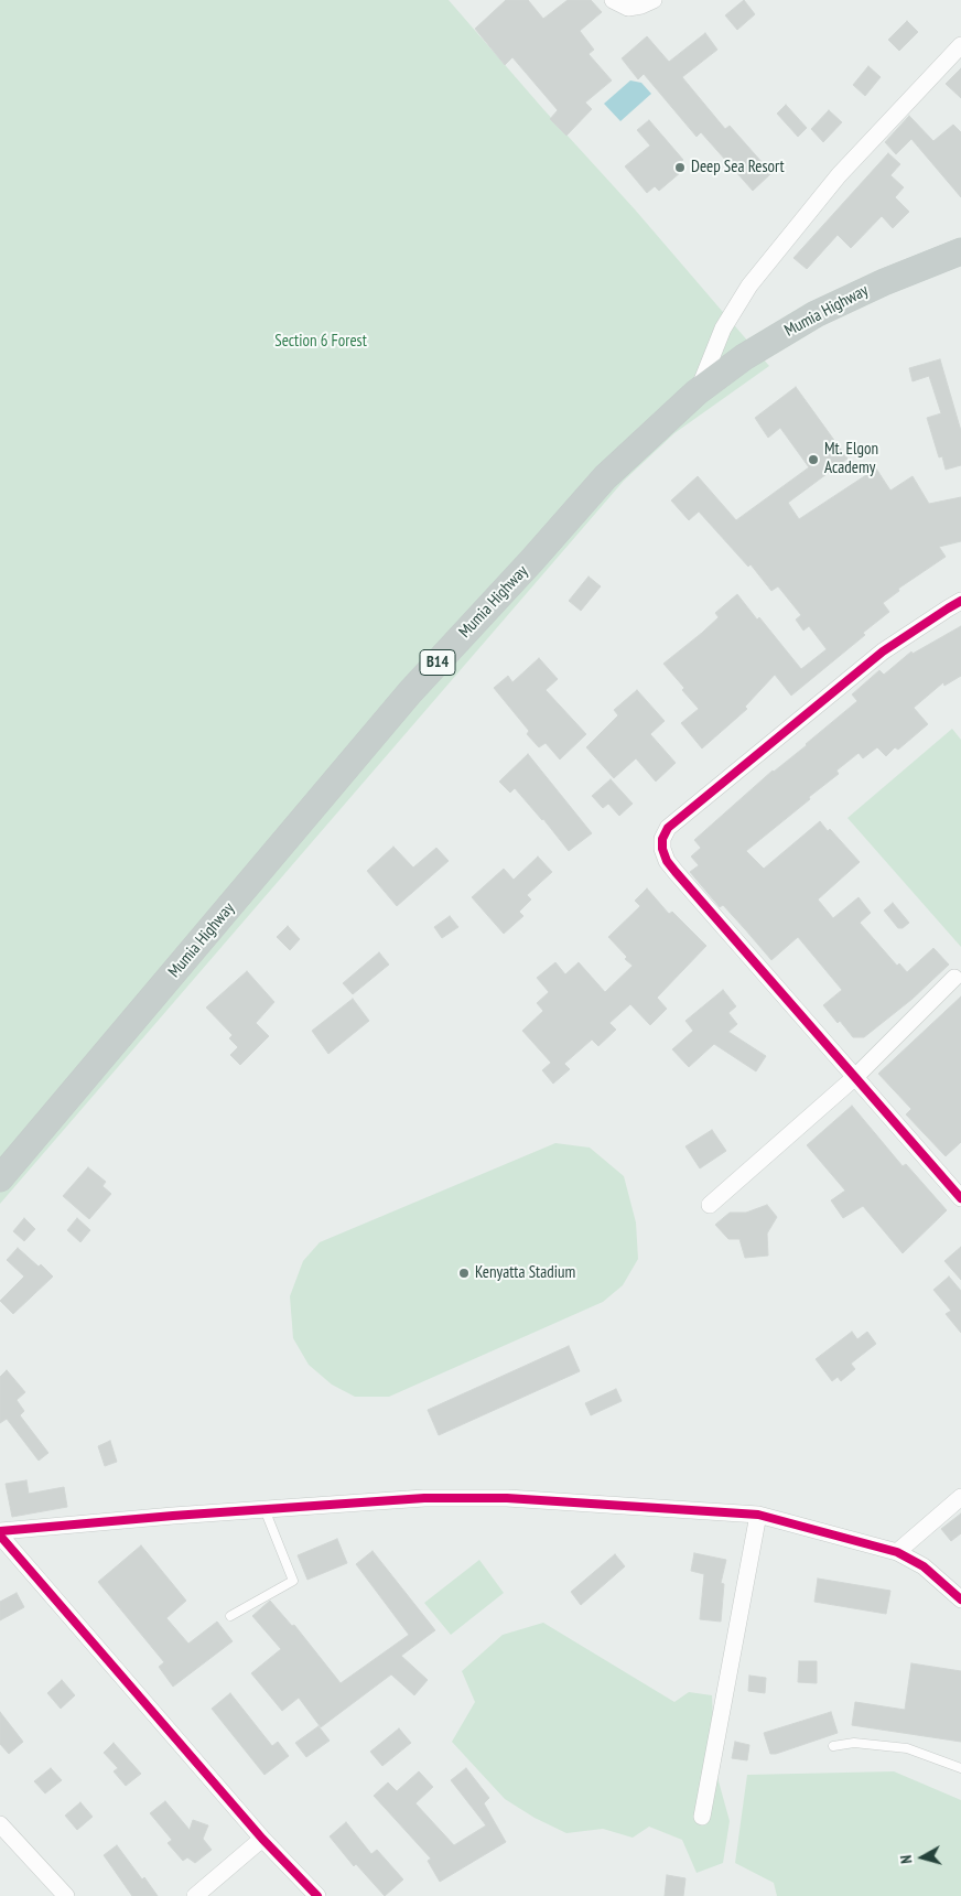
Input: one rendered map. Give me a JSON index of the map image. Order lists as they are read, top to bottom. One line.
{"streets":{"highway":["Mumia Highway","B14"]},"parks":["Section 6 Forest"],"places":["Deep Sea Resort","Mt. Elgon Academy","Kenyatta Stadium"],"north":"left"}
